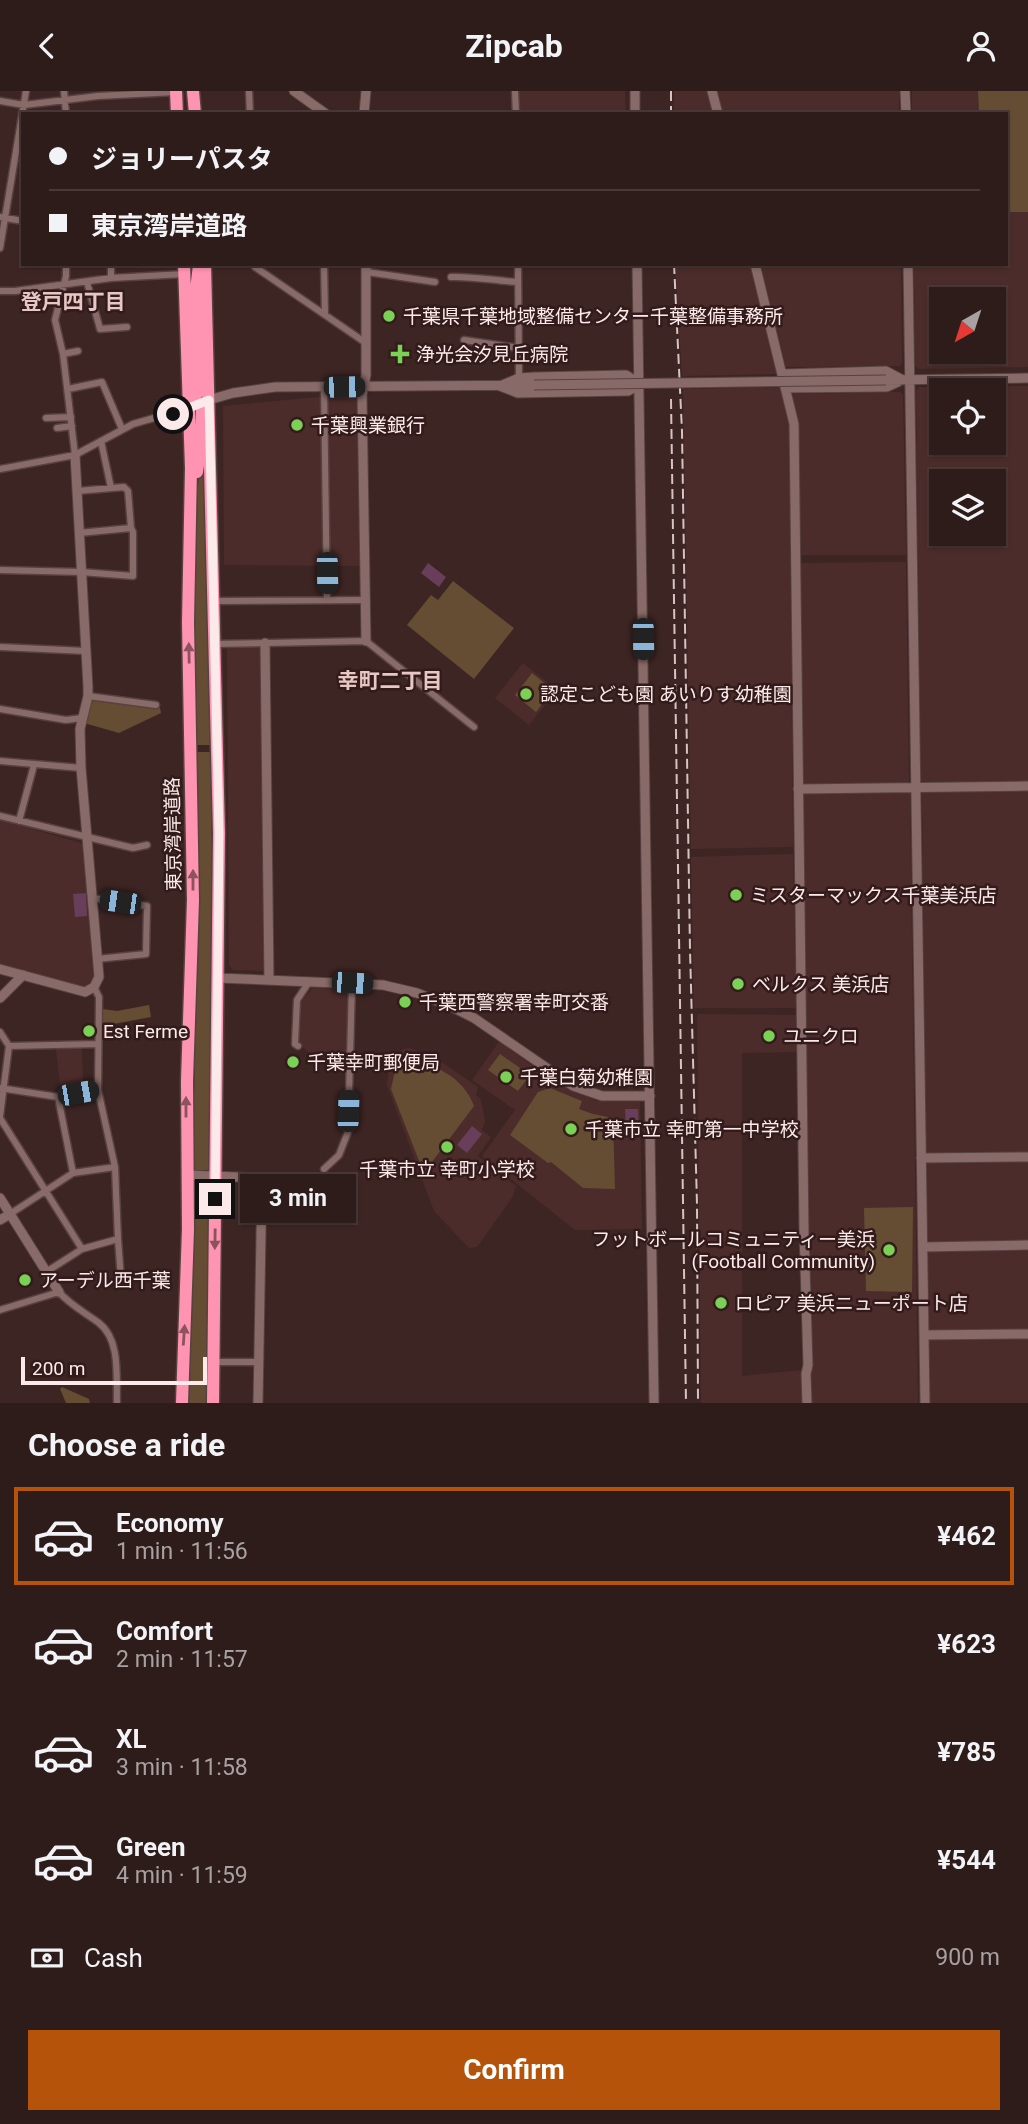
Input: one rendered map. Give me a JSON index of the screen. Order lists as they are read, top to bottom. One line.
{"streets":{"highway":["東京湾岸道路"]},"districts":["登戸四丁目","幸町二丁目"],"places":{"other":["千葉県千葉地域整備センター千葉整備事務所","千葉興業銀行","認定こども園 あいりす幼稚園","ミスターマックス千葉美浜店","ベルクス 美浜店","千葉西警察署幸町交番","Est Ferme","ユニクロ","千葉幸町郵便局","千葉白菊幼稚園","千葉市立 幸町第一中学校","千葉市立 幸町小学校","フットボールコミュニティー美浜 (Football Community)","アーデル西千葉","ロピア 美浜ニューポート店"],"health":["浄光会汐見丘病院"]},"scale_bar":"200 m","north":"bottom left","page":{"header":"Zipcab","banner":["ジョリーパスタ","東京湾岸道路"],"bubble":"3 min","scale":"200 m","heading":"Choose a ride","list":[{"name":"Economy","note":"1 min · 11:56","value":"¥462"},{"name":"Comfort","note":"2 min · 11:57","value":"¥623"},{"name":"XL","note":"3 min · 11:58","value":"¥785"},{"name":"Green","note":"4 min · 11:59","value":"¥544"}],"pay":["Cash","900 m"],"buttons":"Confirm"}}
